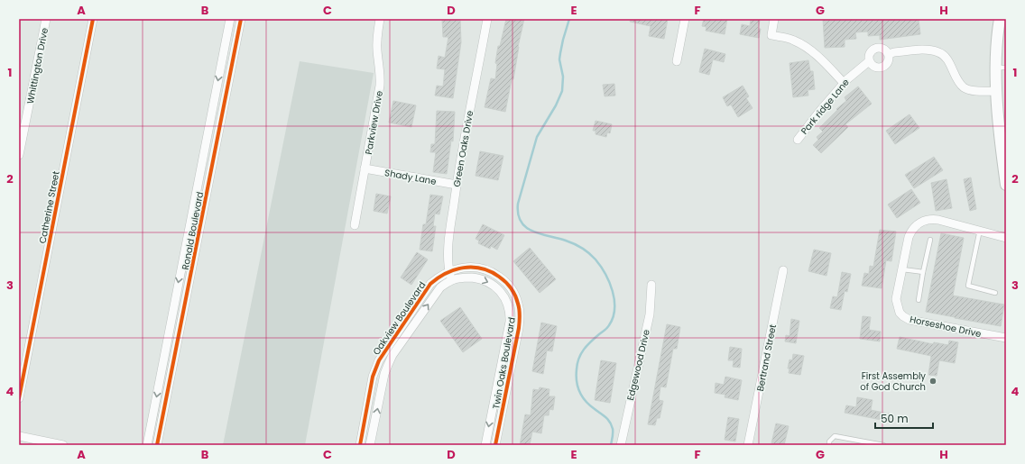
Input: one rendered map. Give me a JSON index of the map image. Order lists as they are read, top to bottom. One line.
{"streets":{"street":["Whittington Drive","Park ridge Lane","Parkview Drive","Green Oaks Drive","Shady Lane","Catherine Street","Ronald Boulevard","Oakview Boulevard","Horseshoe Drive","Bertrand Street","Twin Oaks Boulevard","Edgewood Drive"]},"crossings":[["Parkview Drive","Shady Lane"],["Green Oaks Drive","Shady Lane"],["Green Oaks Drive","Oakview Boulevard"],["Green Oaks Drive","Twin Oaks Boulevard"],["Oakview Boulevard","Twin Oaks Boulevard"]],"places":["First Assembly of God Church"],"scale_bar":"50 m","grid":{"columns":["A","B","C","D","E","F","G","H"],"rows":["1","2","3","4"]}}
